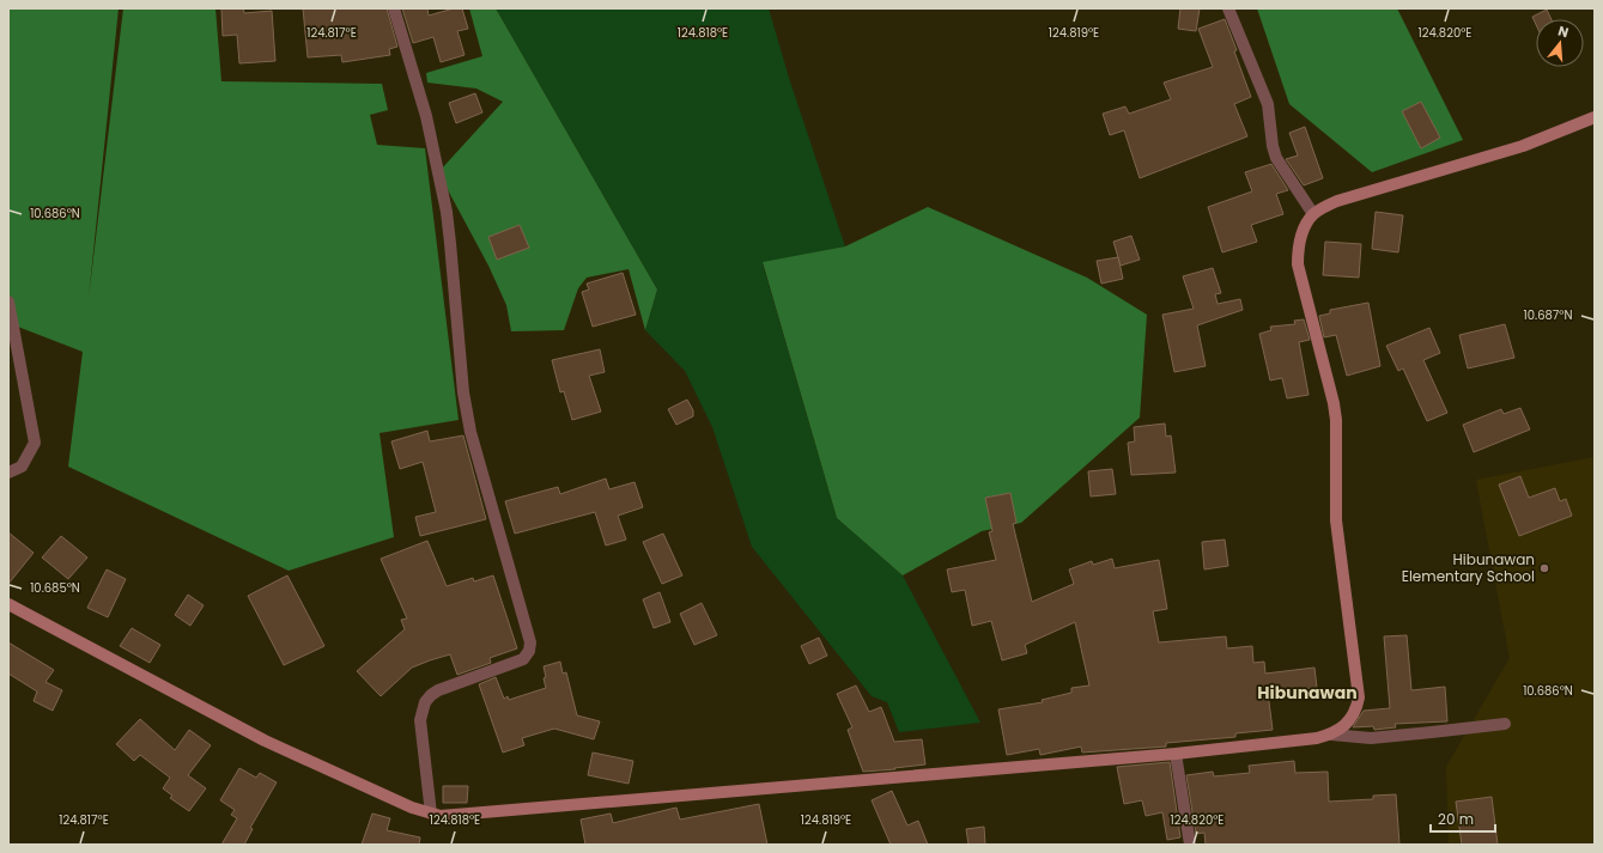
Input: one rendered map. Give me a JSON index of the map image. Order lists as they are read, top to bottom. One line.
{"districts":["Hibunawan"],"places":["Hibunawan Elementary School"],"scale_bar":"20 m","north":"top","coordinates":["124.817°E","124.818°E","124.819°E","124.820°E","10.686°N","10.687°N","10.685°N"]}
